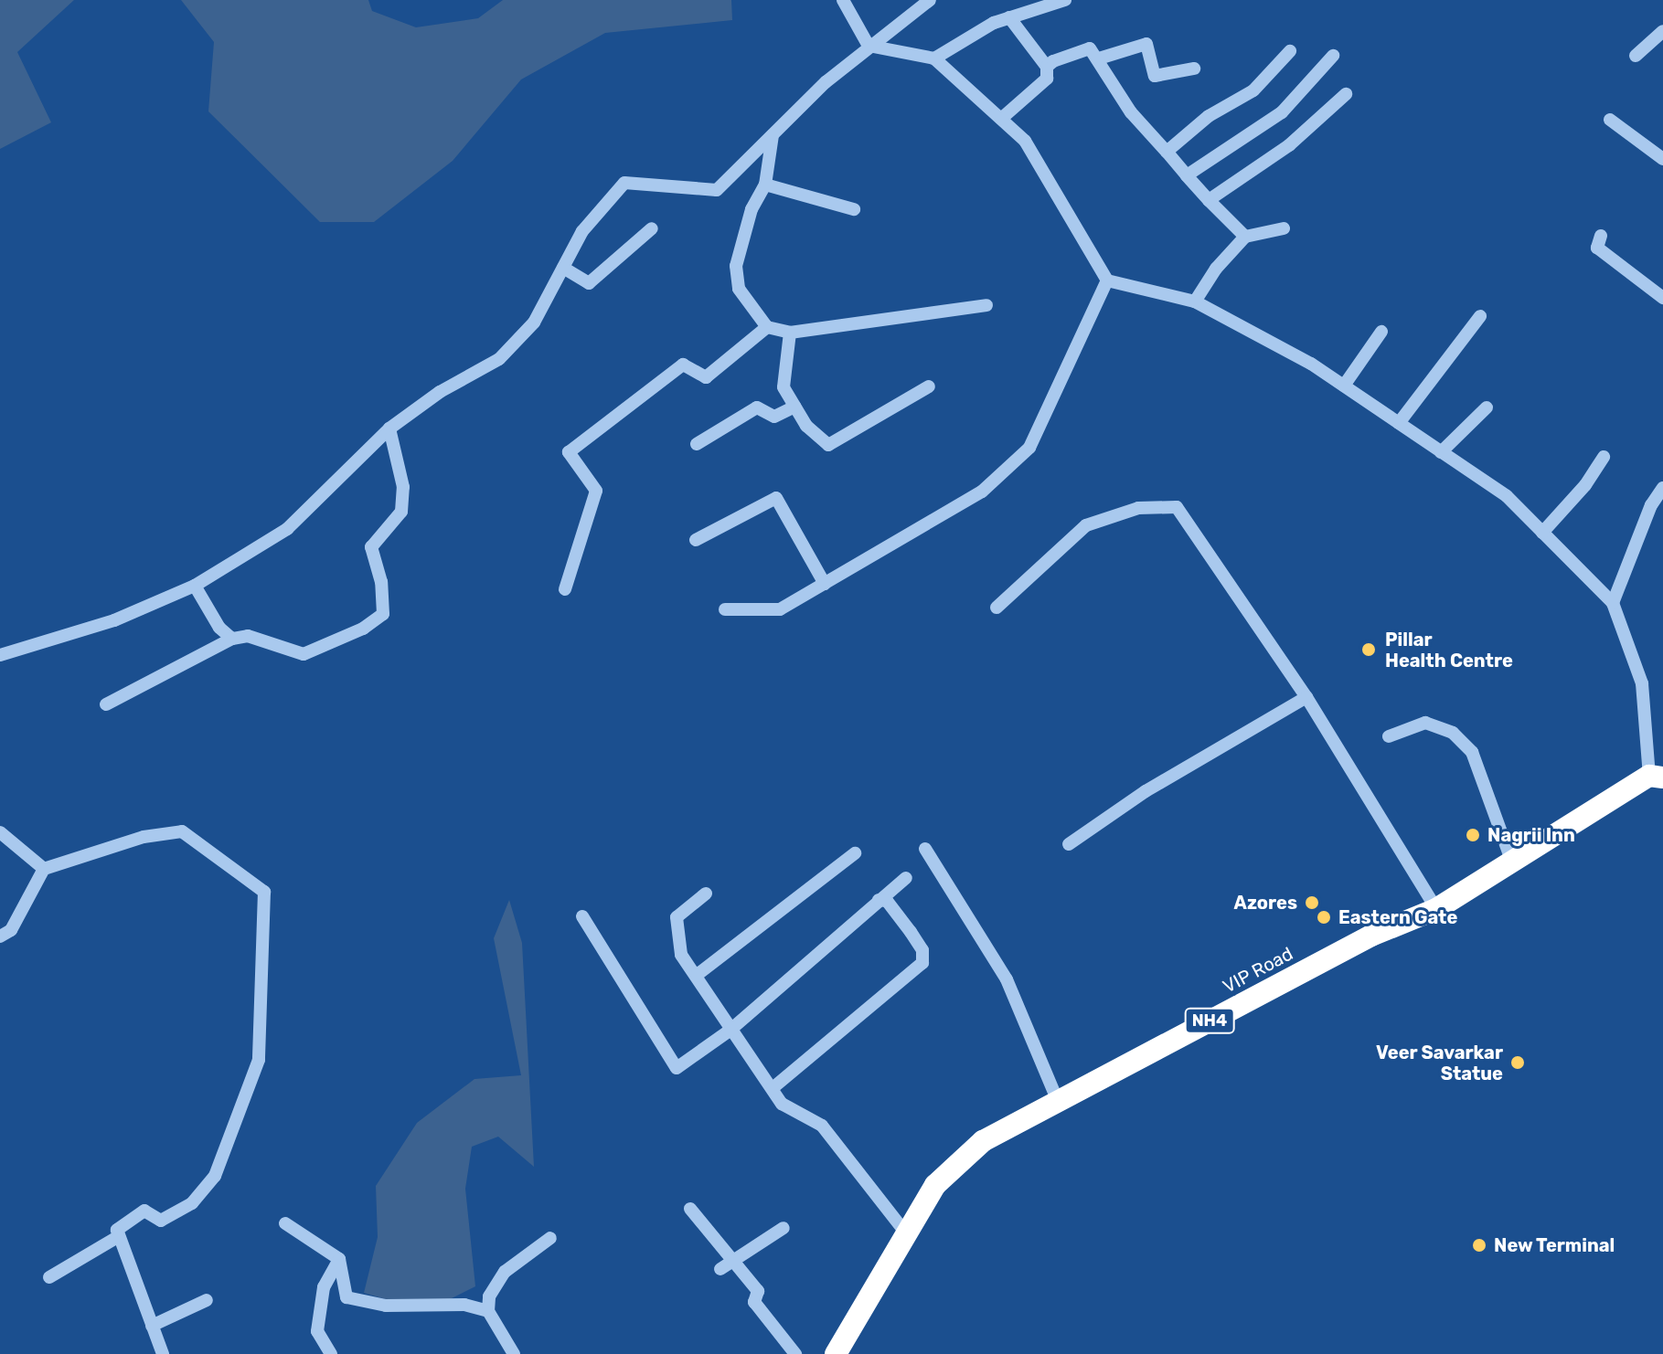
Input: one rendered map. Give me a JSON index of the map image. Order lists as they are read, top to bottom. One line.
{"streets":{"highway":["VIP Road","NH4"]},"places":["Pillar Health Centre","Nagrii Inn","Azores","Eastern Gate","Veer Savarkar Statue","New Terminal"]}
